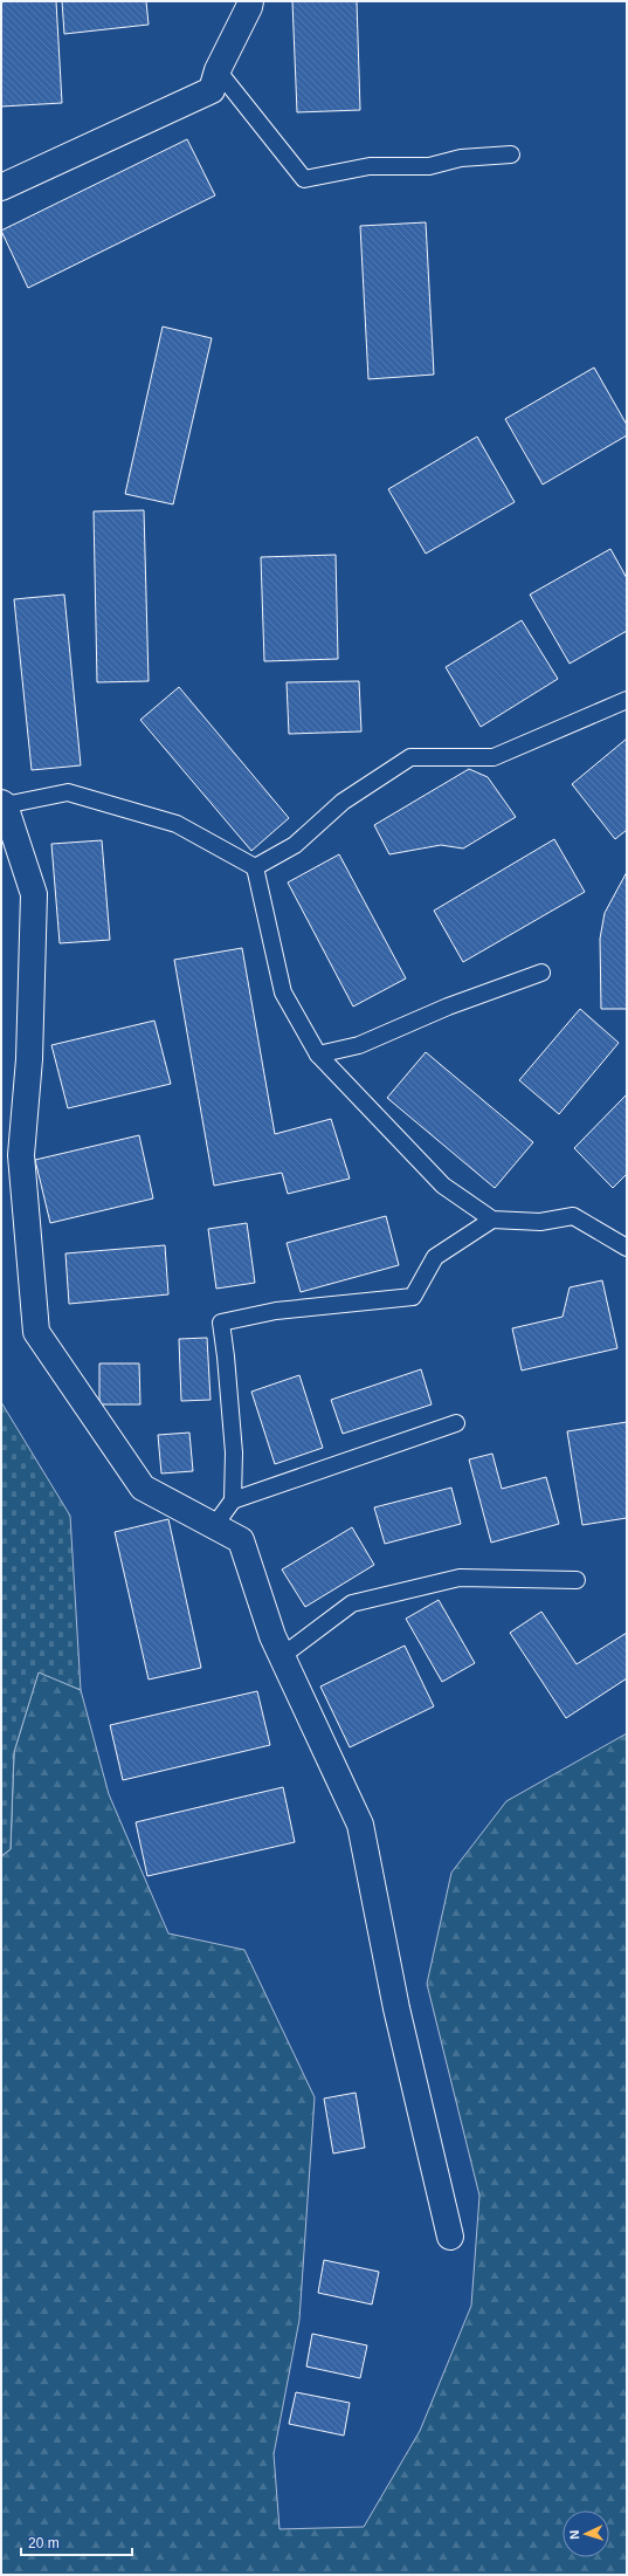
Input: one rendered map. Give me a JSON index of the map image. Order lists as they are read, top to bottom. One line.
{"scale_bar":"20 m","north":"left"}
